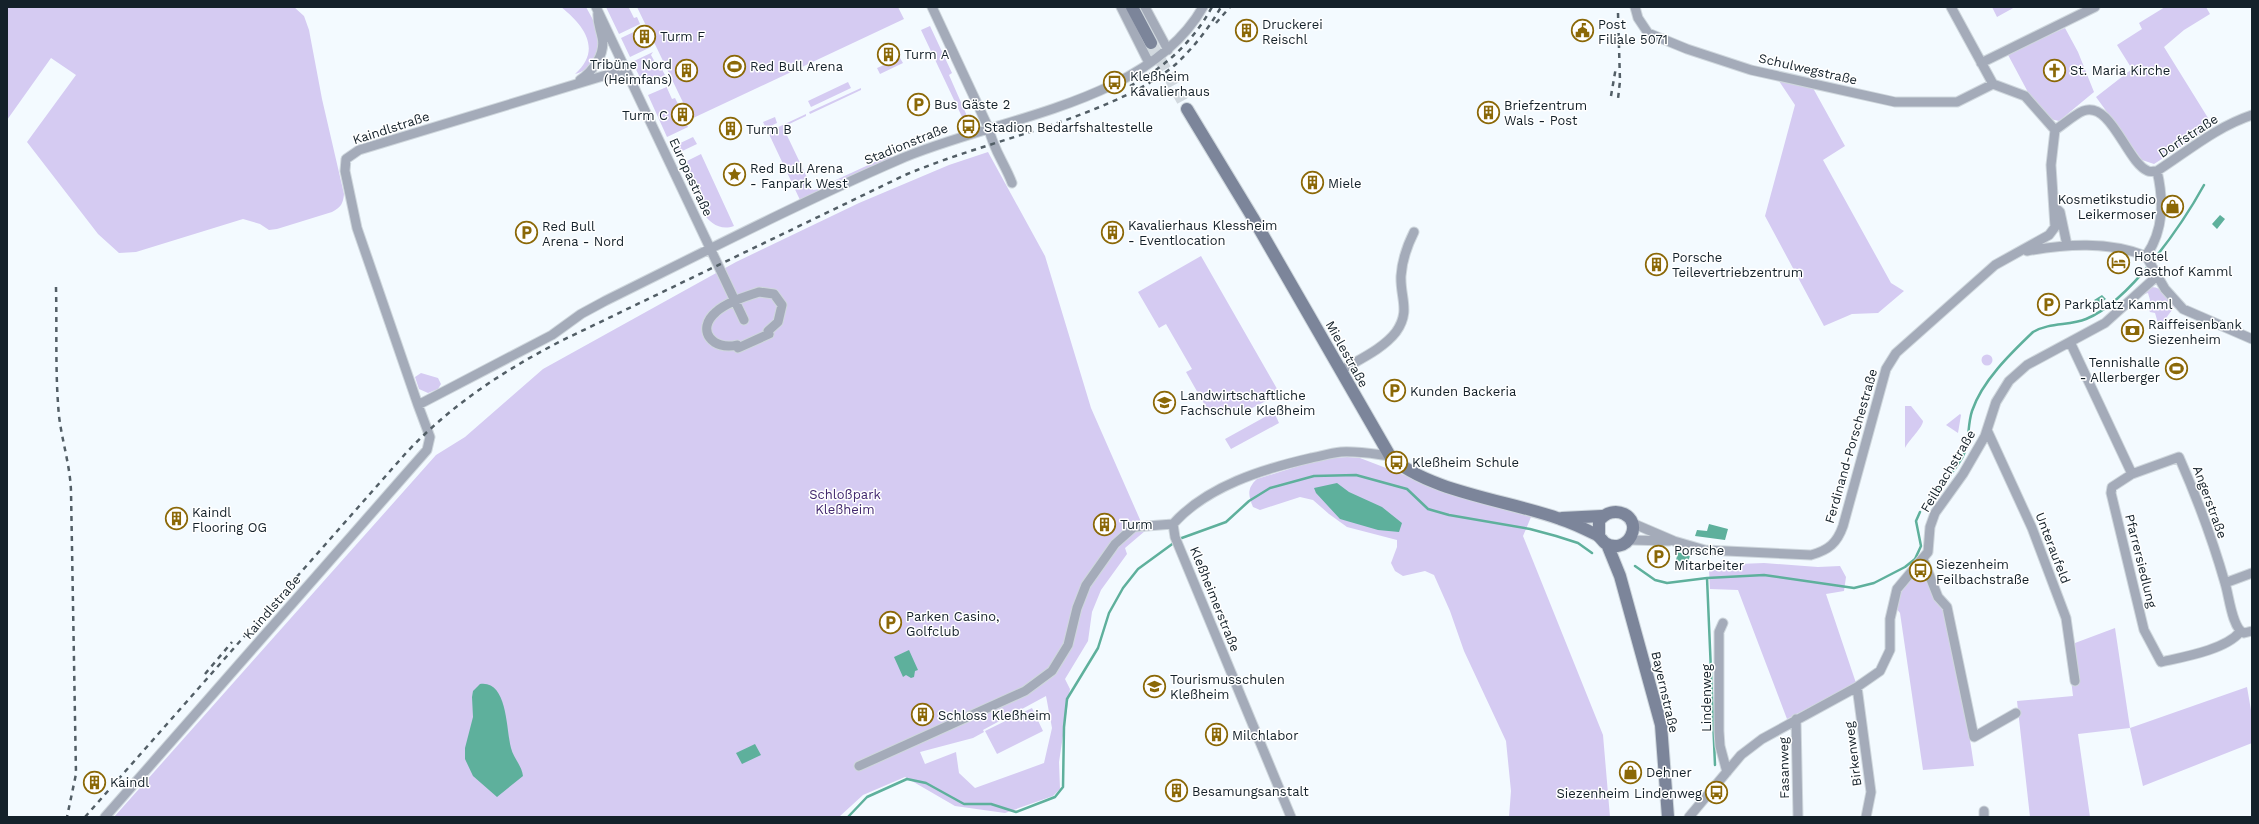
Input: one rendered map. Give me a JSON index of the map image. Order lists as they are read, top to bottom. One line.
{"streets":{"street":["Schulwegstraße","Kaindlstraße","Dorfstraße","Stadionstraße","Europastraße","Mielestraße","Ferdinand-Porschestraße","Feilbachstraße","Angerstraße","Unteraufeld","Pfarrersiedlung","Kleßheimerstraße","Bayernstraße","Lindenweg","Birkenweg","Fasanweg"]},"crossings":[["Kaindlstraße","Europastraße"],["Dorfstraße","Feilbachstraße"],["Stadionstraße","Europastraße"],["Mielestraße","Ferdinand-Porschestraße"],["Mielestraße","Bayernstraße"],["Ferdinand-Porschestraße","Bayernstraße"],["Feilbachstraße","Unteraufeld"],["Feilbachstraße","Lindenweg"],["Feilbachstraße","Birkenweg"],["Feilbachstraße","Fasanweg"],["Angerstraße","Pfarrersiedlung"]],"parks":["Schloßpark Kleßheim"],"places":{"building":["Druckerei Reischl","Turm F","Turm A","Tribüne Nord (Heimfans)","Briefzentrum Wals - Post","Turm C","Turm B","Miele","Kavalierhaus Klessheim - Eventlocation","Porsche Teilevertriebzentrum","Kaindl Flooring OG","Turm","Schloss Kleßheim","Milchlabor","Kaindl","Besamungsanstalt"],"public building":["Post Filiale 5071"],"sports":["Red Bull Arena","Tennishalle - Allerberger"],"church":["St. Maria Kirche"],"bus stop":["Kleßheim Kavalierhaus","Stadion Bedarfshaltestelle","Kleßheim Schule","Siezenheim Feilbachstraße","Siezenheim Lindenweg"],"parking":["Bus Gäste 2","Red Bull Arena - Nord","Parkplatz Kamml","Kunden Backeria","Porsche Mitarbeiter","Parken Casino, Golfclub"],"place":["Red Bull Arena - Fanpark West"],"shop":["Kosmetikstudio Leikermoser","Dehner"],"hotel":["Hotel Gasthof Kamml"],"bank":["Raiffeisenbank Siezenheim"],"school or university":["Landwirtschaftliche Fachschule Kleßheim","Tourismusschulen Kleßheim"]}}
